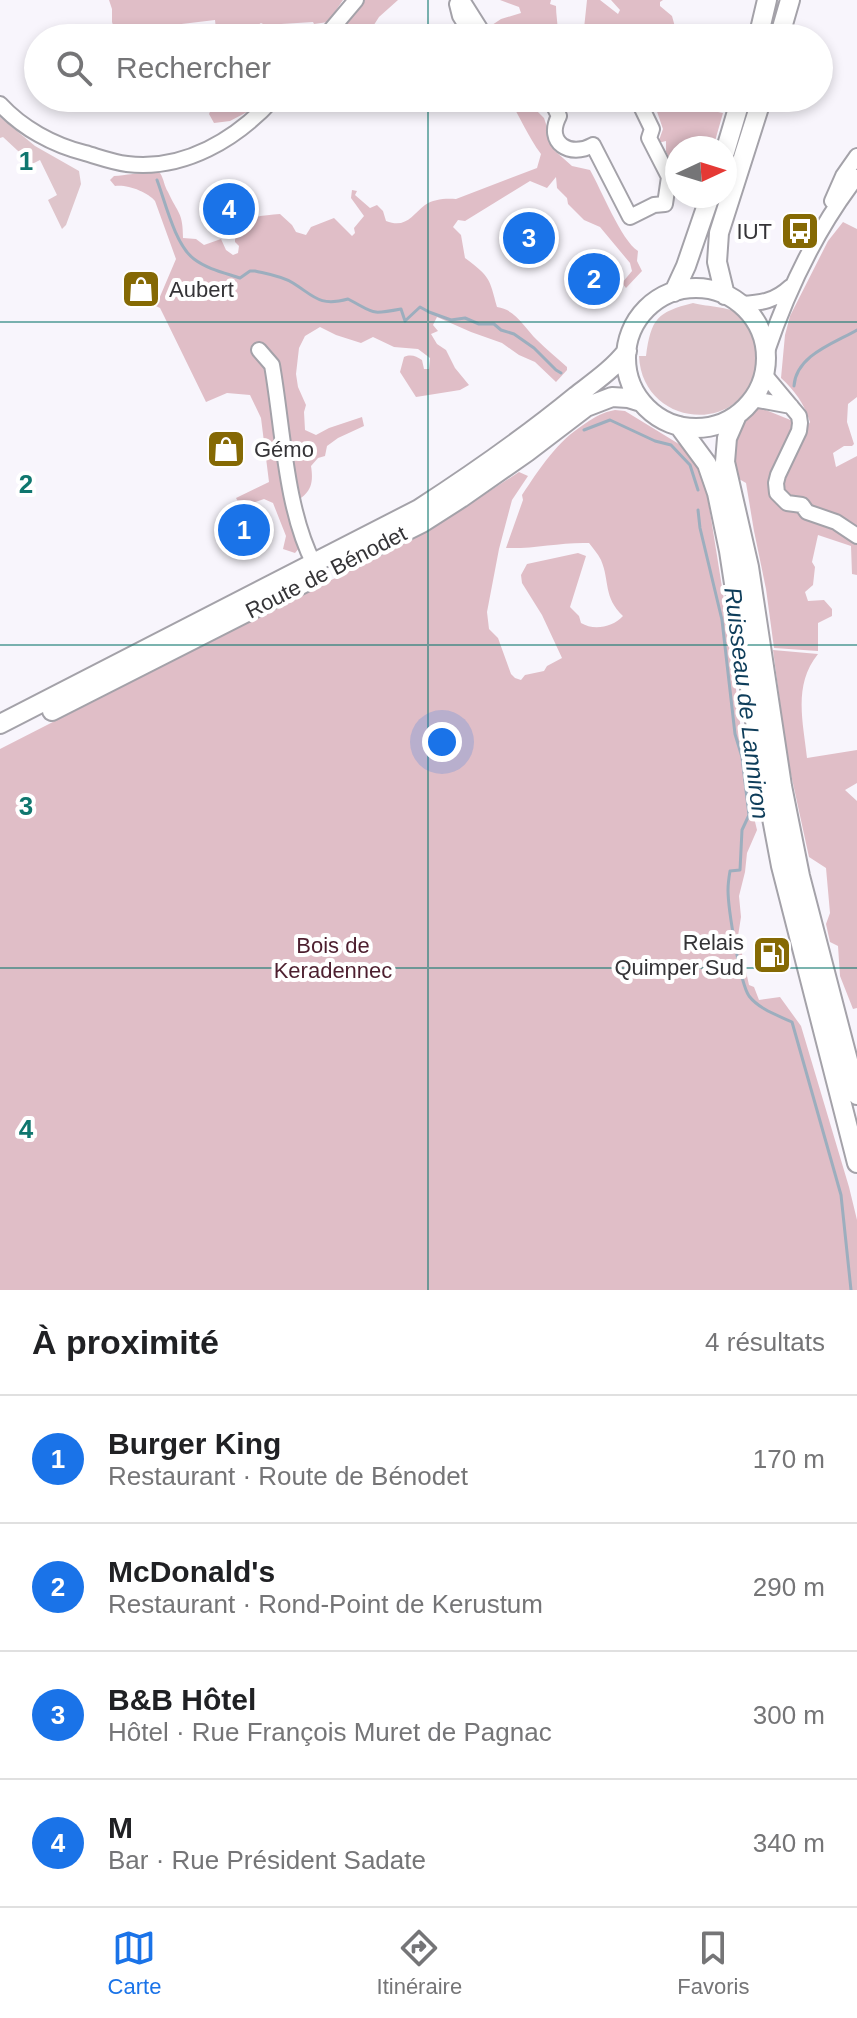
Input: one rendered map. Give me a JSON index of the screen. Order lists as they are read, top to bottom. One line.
{"streets":{"main road":["Route de Bénodet"]},"water":["Ruisseau de Lanniron"],"parks":["Bois de Keradennec"],"places":{"bus stop":["IUT"],"shop":["Aubert","Gémo"],"fuel station":["Relais Quimper Sud"]},"north":"right","page":{"search":"Rechercher","pins":["4","3","2","1"],"heading":["À proximité","4 résultats"],"list":[{"mark":"1","name":"Burger King","note":"Restaurant · Route de Bénodet","value":"170 m"},{"mark":"2","name":"McDonald's","note":"Restaurant · Rond-Point de Kerustum","value":"290 m"},{"mark":"3","name":"B&B Hôtel","note":"Hôtel · Rue François Muret de Pagnac","value":"300 m"},{"mark":"4","name":"M","note":"Bar · Rue Président Sadate","value":"340 m"}],"nav":["Carte","Itinéraire","Favoris"]},"grid":{"rows":["1","2","3","4"]}}
